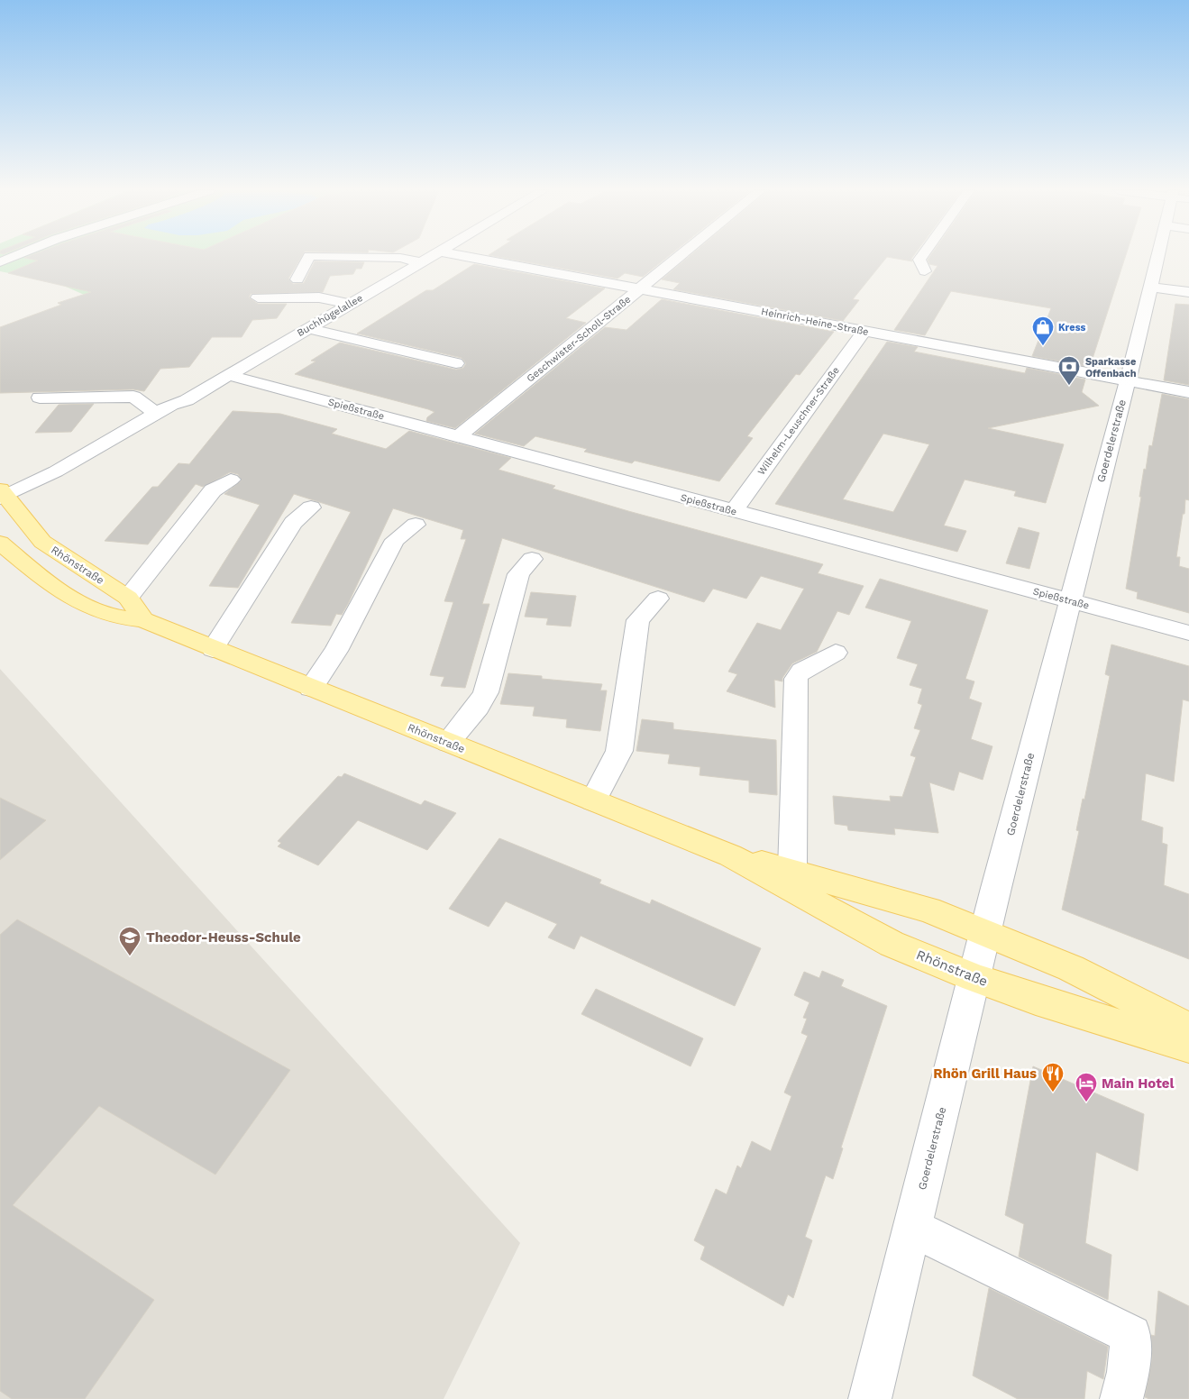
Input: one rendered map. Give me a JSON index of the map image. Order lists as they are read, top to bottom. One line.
{"streets":{"main road":["Rhönstraße"],"street":["Buchhügelallee","Heinrich-Heine-Straße","Geschwister-Scholl-Straße","Spießstraße","Wilhelm-Leuschner-Straße","Goerdelerstraße"]},"crossings":[["Buchhügelallee","Spießstraße"],["Buchhügelallee","Rhönstraße"],["Heinrich-Heine-Straße","Geschwister-Scholl-Straße"],["Heinrich-Heine-Straße","Wilhelm-Leuschner-Straße"],["Heinrich-Heine-Straße","Goerdelerstraße"],["Geschwister-Scholl-Straße","Spießstraße"],["Spießstraße","Wilhelm-Leuschner-Straße"],["Spießstraße","Goerdelerstraße"],["Goerdelerstraße","Rhönstraße"]],"places":{"shop":["Kress"],"bank":["Sparkasse Offenbach"],"school or university":["Theodor-Heuss-Schule"],"restaurant":["Rhön Grill Haus"],"hotel":["Main Hotel"]}}
